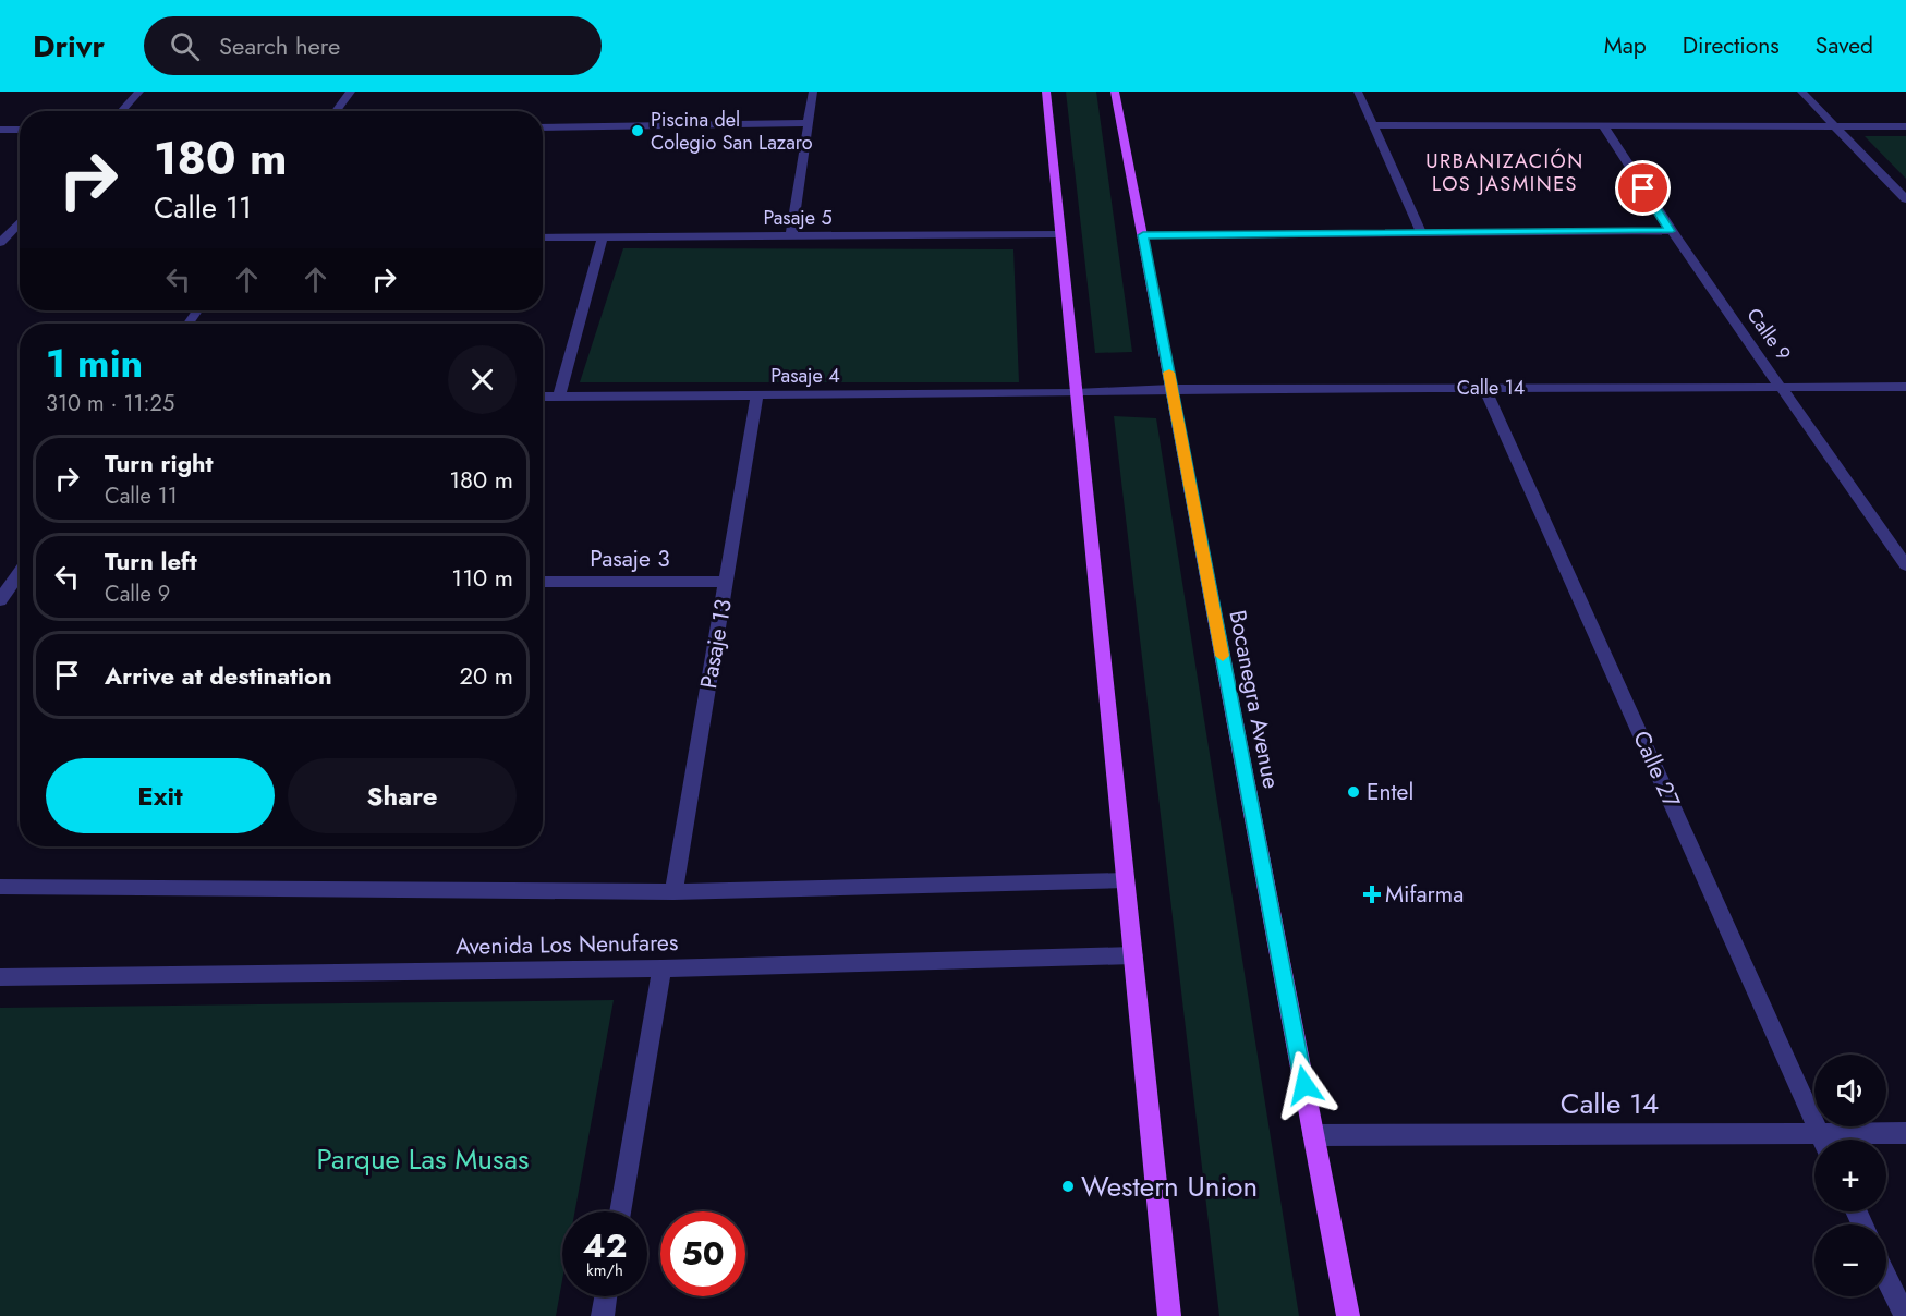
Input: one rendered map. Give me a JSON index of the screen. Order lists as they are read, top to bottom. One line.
{"streets":{"main road":["Bocanegra Avenue"],"street":["Pasaje 5","Calle 9","Pasaje 4","Calle 14","Pasaje 3","Pasaje 13","Calle 27","Avenida Los Nenufares"]},"crossings":[["Calle 9","Calle 14"],["Pasaje 4","Calle 14"],["Pasaje 4","Pasaje 13"],["Calle 14","Bocanegra Avenue"],["Calle 14","Calle 27"],["Pasaje 3","Pasaje 13"]],"districts":["URBANIZACIÓN LOS JASMINES"],"parks":["Parque Las Musas"],"places":{"other":["Piscina del Colegio San Lazaro","Entel","Western Union"],"health":["Mifarma"]},"page":{"header":"Drivr","search":"Search here","nav":["Map","Directions","Saved"],"turn":["180 m","Calle 11"],"heading":["1 min","310 m · 11:25"],"list":[{"name":"Turn right","note":"Calle 11","value":"180 m"},{"name":"Turn left","note":"Calle 9","value":"110 m"},{"name":"Arrive at destination","value":"20 m"}],"buttons":["Exit","Share"],"map_buttons":["+","−"],"speed":"42 km/h","limit":"50"}}
